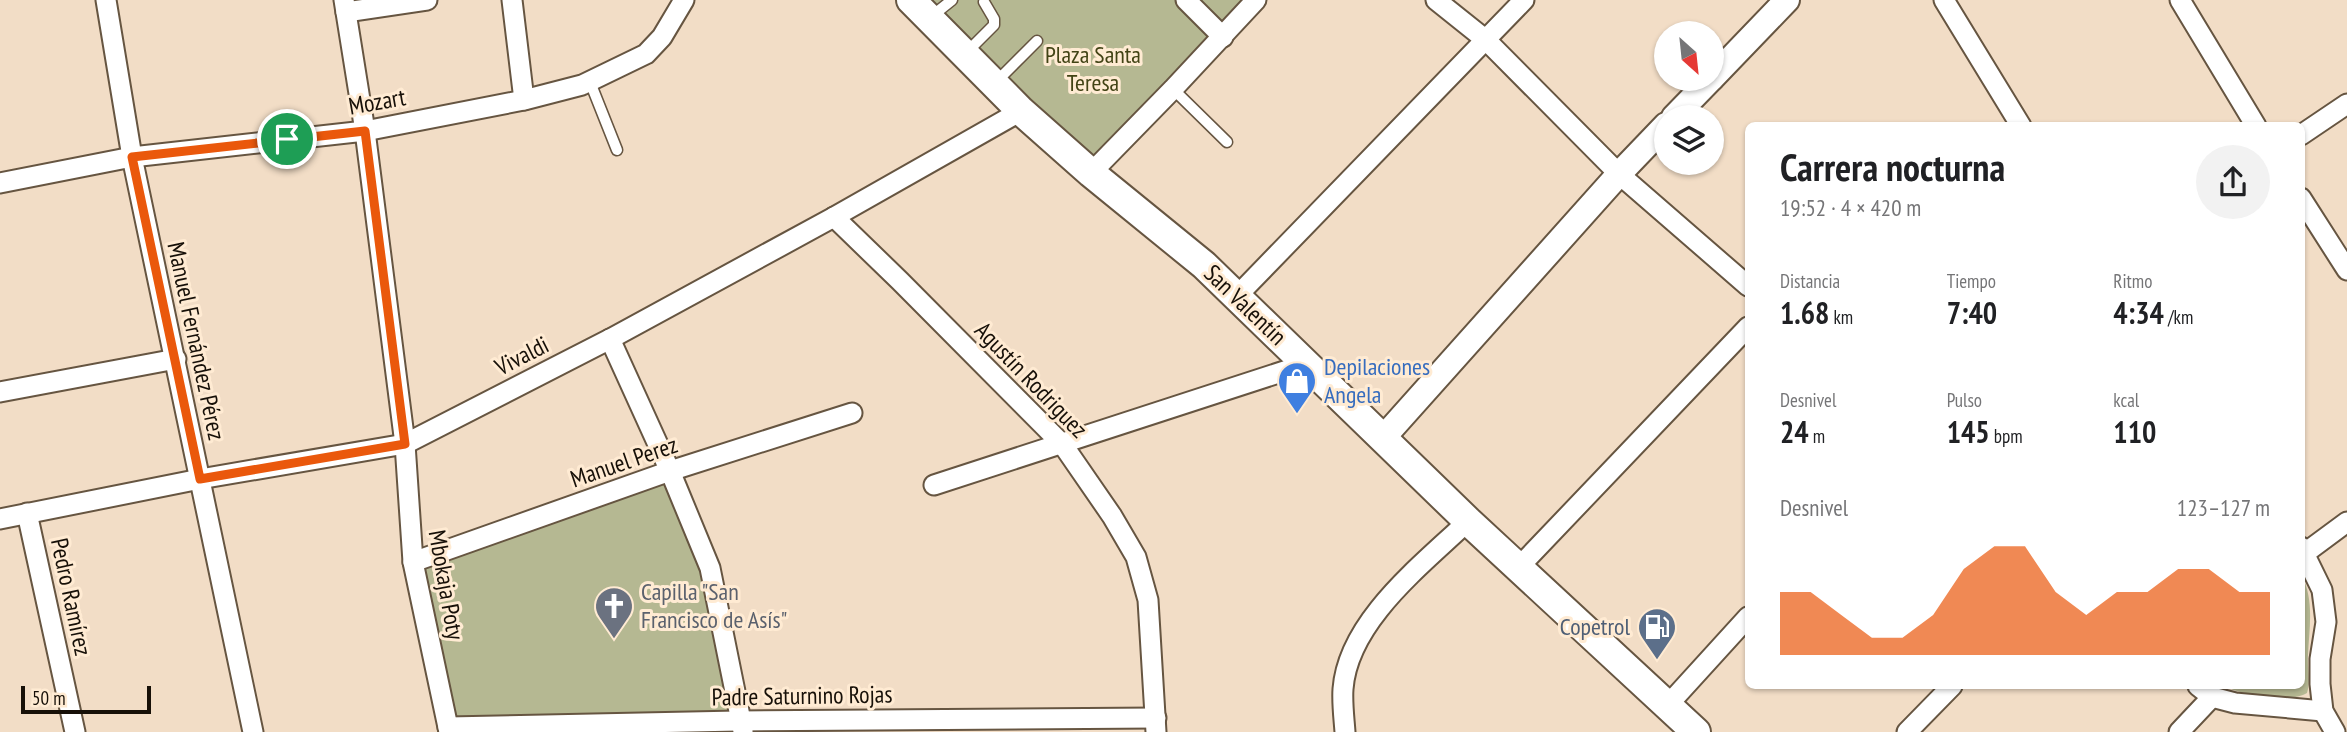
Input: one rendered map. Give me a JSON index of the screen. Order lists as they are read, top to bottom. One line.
{"streets":{"main road":["San Valentín"],"street":["Mozart","Manuel Fernández Pérez","Vivaldi","Agustín Rodriguez","Manuel Perez","Mbokaja Poty","Pedro Ramírez","Padre Saturnino Rojas"]},"crossings":[["Mozart","Manuel Fernández Pérez"],["Mozart","Mbokaja Poty"],["San Valentín","Vivaldi"],["Manuel Fernández Pérez","Vivaldi"],["Vivaldi","Agustín Rodriguez"],["Vivaldi","Mbokaja Poty"],["Vivaldi","Pedro Ramírez"],["Agustín Rodriguez","Padre Saturnino Rojas"],["Manuel Perez","Mbokaja Poty"],["Mbokaja Poty","Padre Saturnino Rojas"]],"parks":["Plaza Santa Teresa"],"places":{"shop":["Depilaciones Angela"],"church":["Capilla \"San Francisco de Asís\""],"fuel station":["Copetrol"]},"scale_bar":"50 m","north":"bottom right","page":{"heading":["Carrera nocturna","19:52 · 4 × 420 m"],"stats":[["Distancia","1.68 km"],["Tiempo","7:40"],["Ritmo","4:34 /km"],["Desnivel","24 m"],["Pulso","145 bpm"],["kcal","110"]],"chart":["Desnivel","123–127 m"],"scale":"50 m"}}
